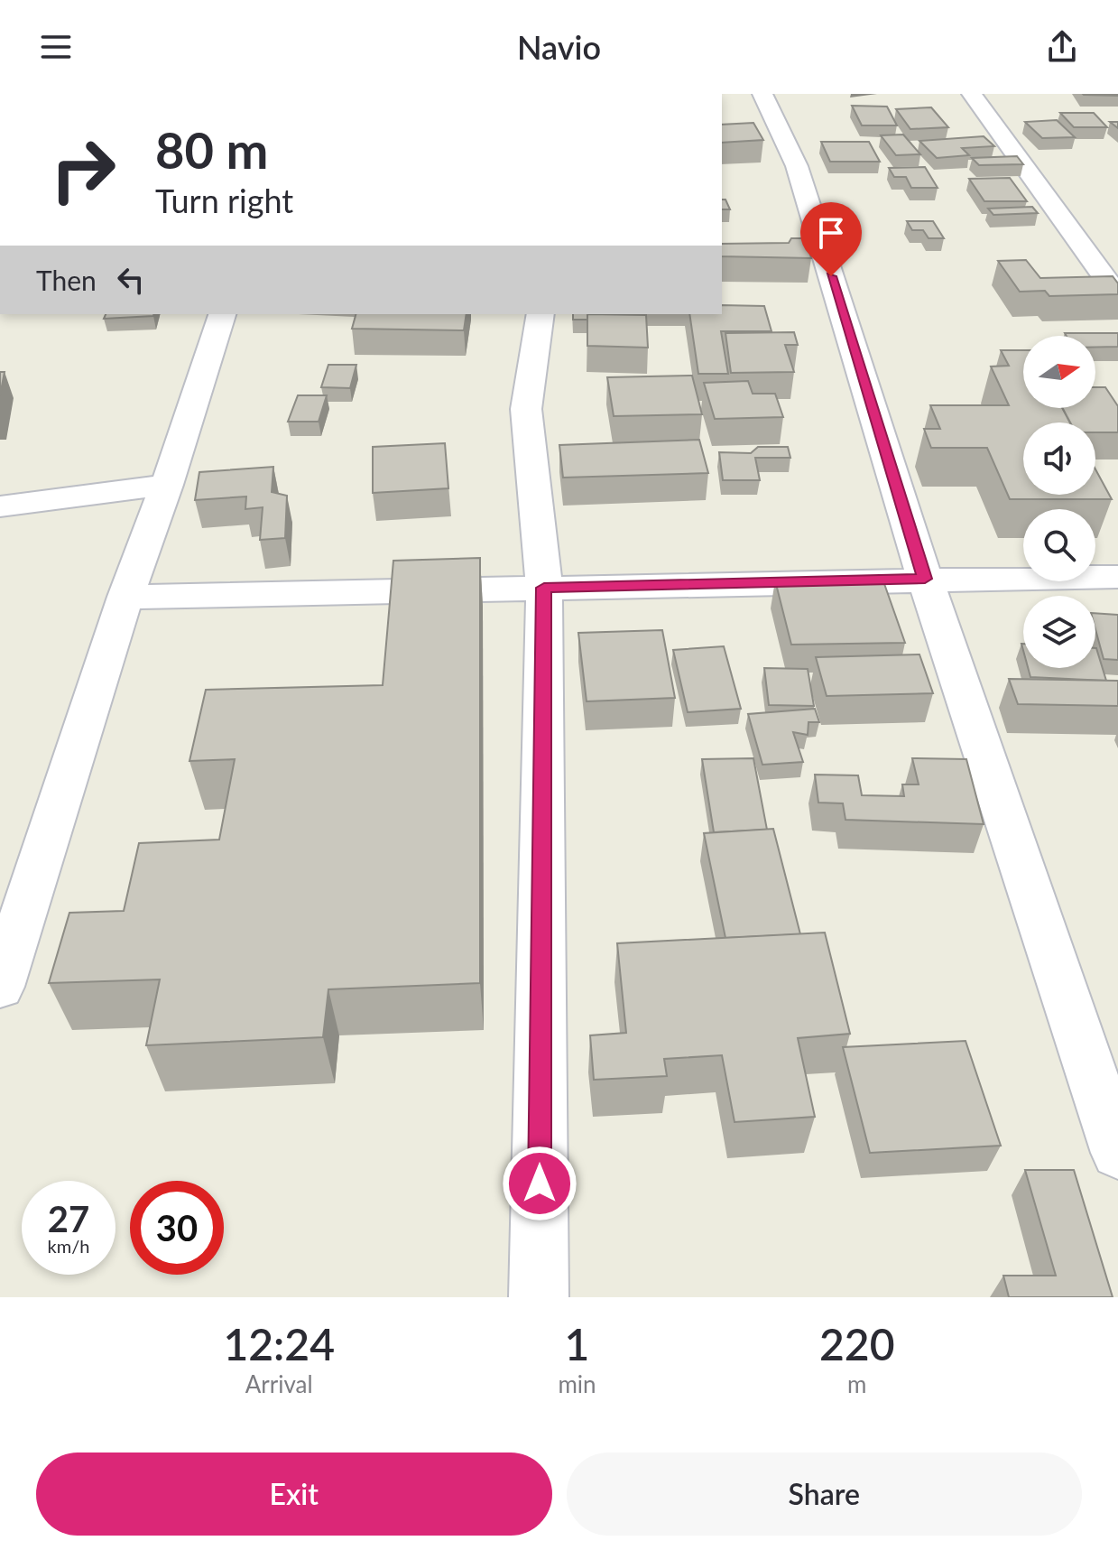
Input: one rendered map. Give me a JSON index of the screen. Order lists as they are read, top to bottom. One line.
{"north":"right","page":{"header":"Navio","turn":["80 m","Turn right"],"then":"Then","speed":"27 km/h","limit":"30","eta":["12:24","Arrival","1","min","220","m"],"buttons":["Exit","Share"]}}
